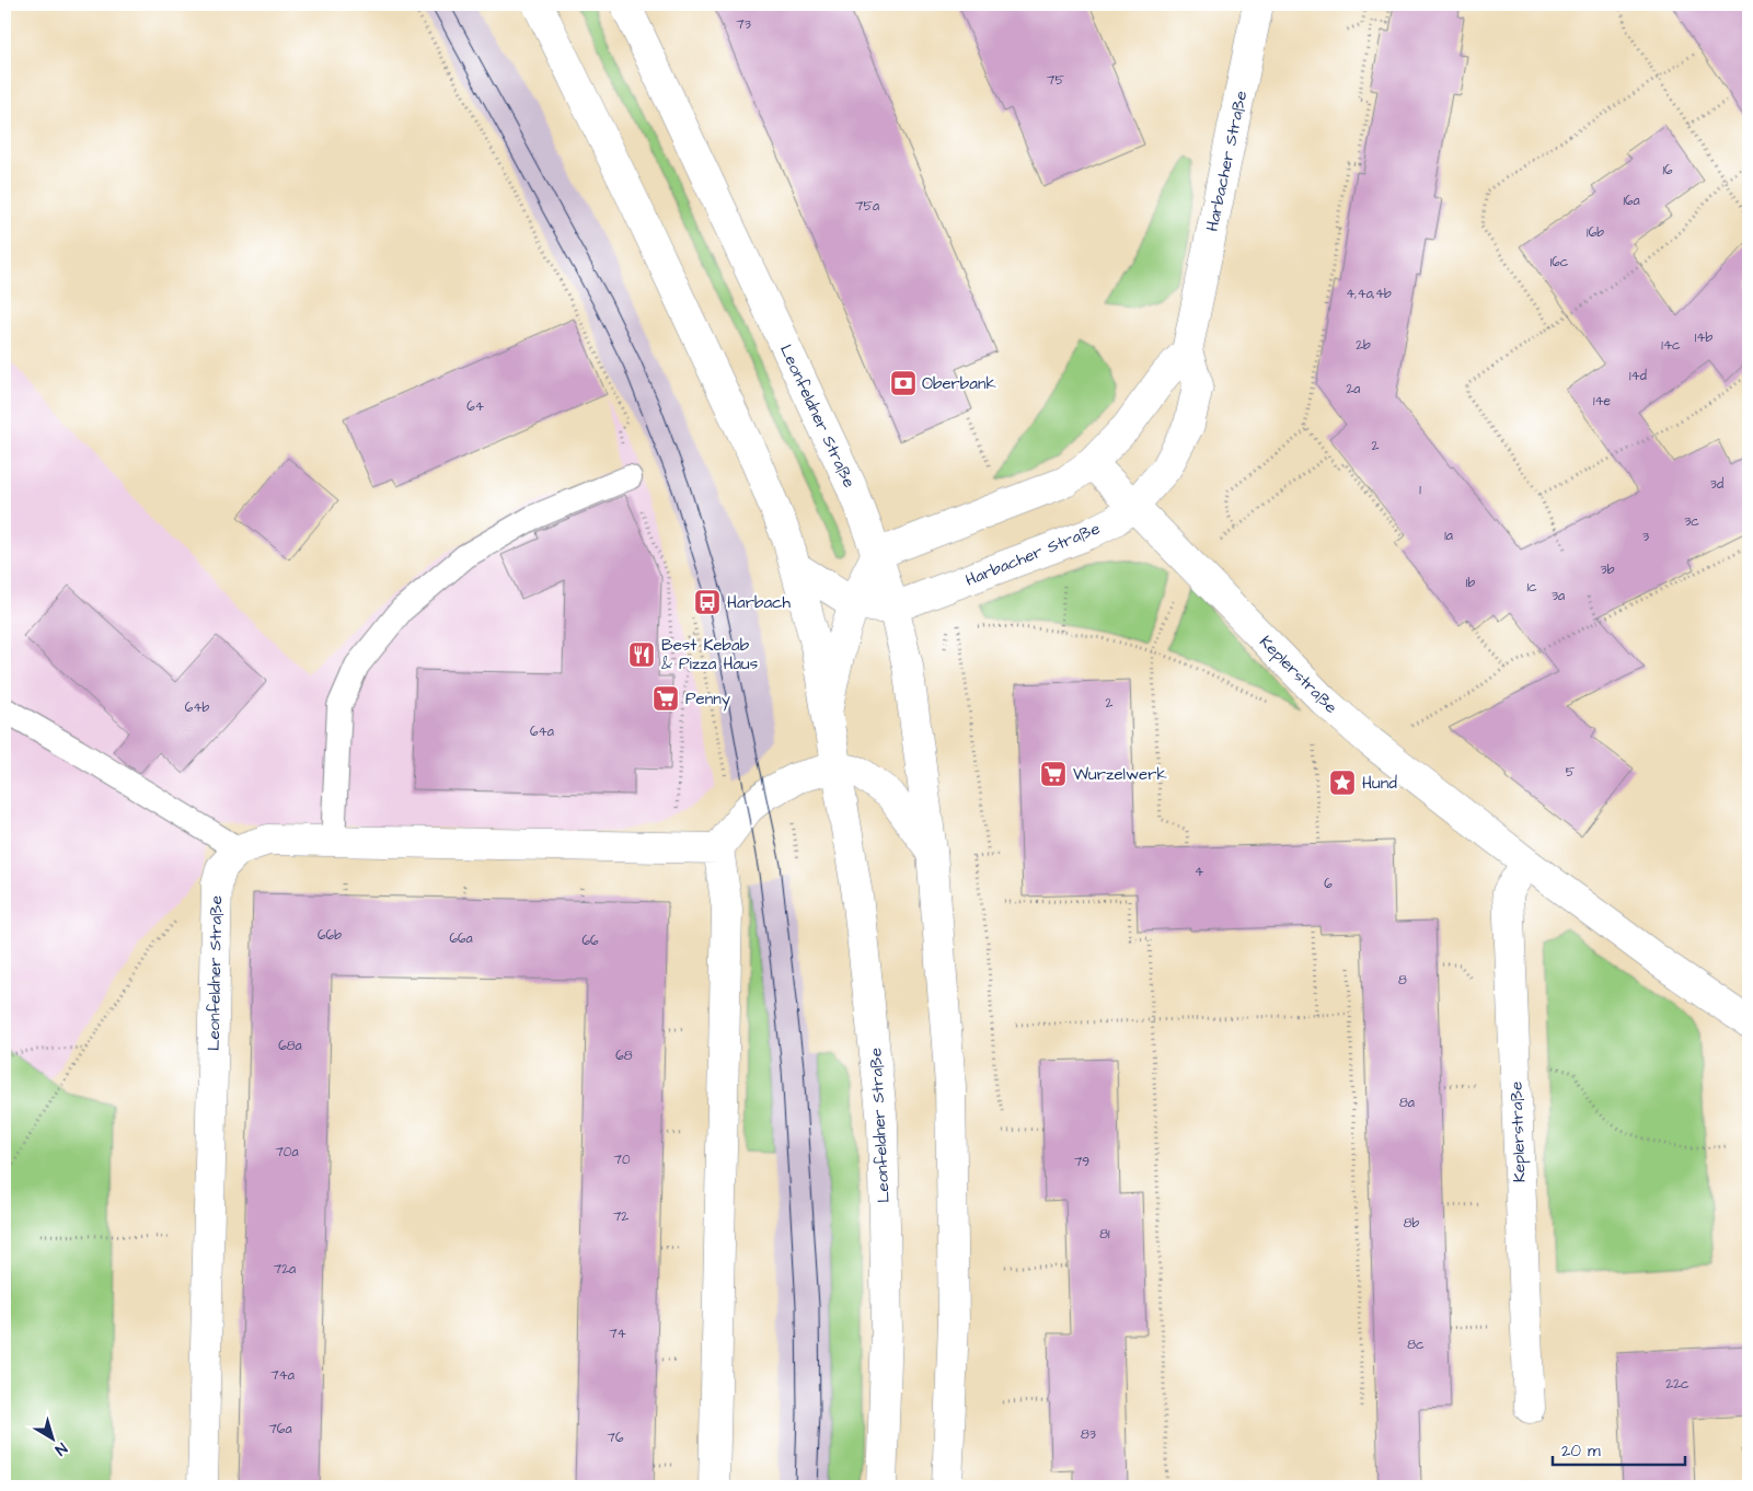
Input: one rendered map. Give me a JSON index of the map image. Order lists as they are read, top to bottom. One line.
{"streets":{"street":["Harbacher Straße","Leonfeldner Straße","Keplerstraße"]},"crossings":[["Harbacher Straße","Leonfeldner Straße"],["Harbacher Straße","Keplerstraße"]],"places":{"bank":["Oberbank"],"bus stop":["Harbach"],"restaurant":["Best Kebab & Pizza Haus"],"supermarket":["Penny","Wurzelwerk"],"place":["Hund"]},"house_numbers":["73","75","16","16a","75a","16b","16c","4,4a,4b","14b","2b","14c","14d","2a","14e","64","2","3d","1","3c","1a","3","3b","1b","1c","3a","2","64b","64a","5","4","6","66b","66a","66","8","68a","68","8a","70a","70","79","72","8b","81","72a","74","8c","74a","22c","76a","83","76"],"scale_bar":"20 m","north":"bottom right"}
